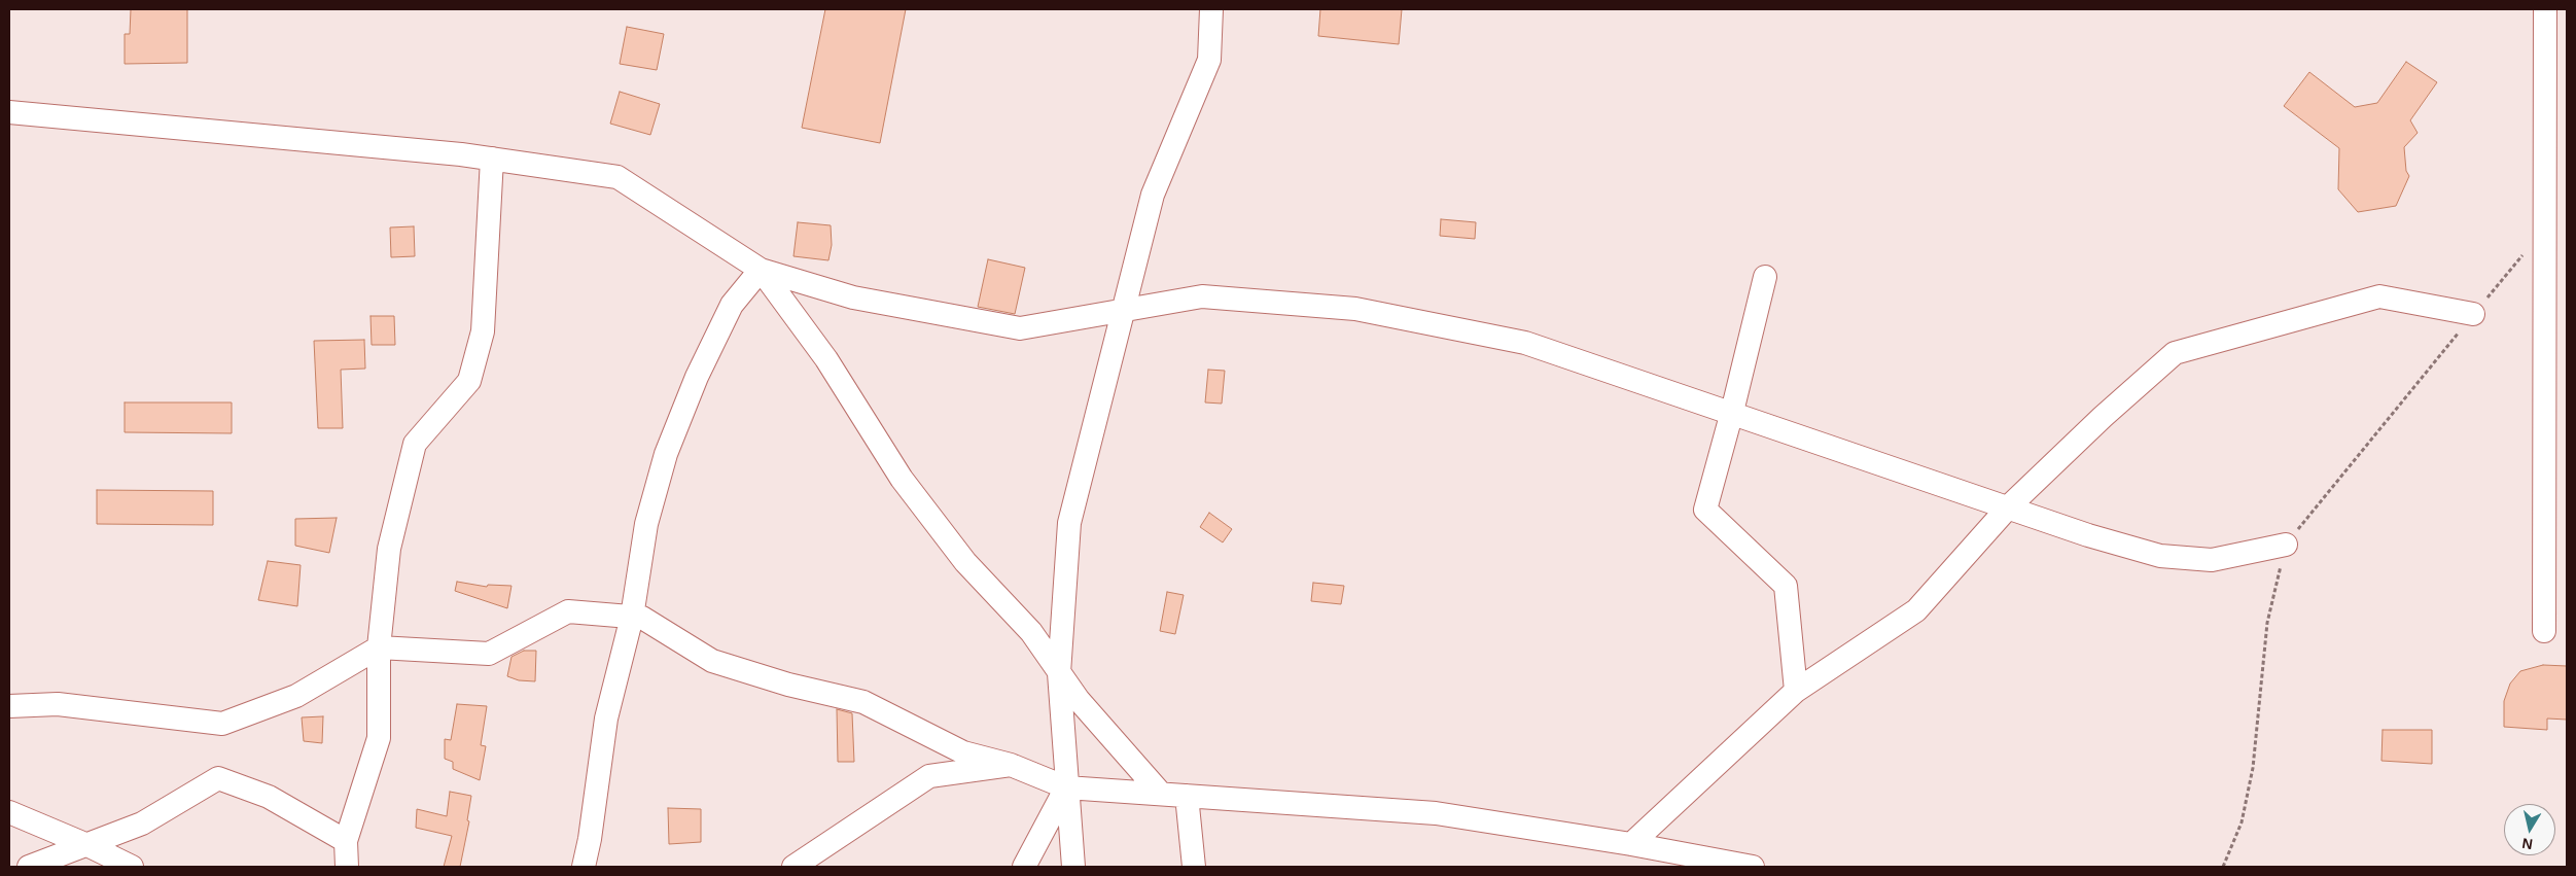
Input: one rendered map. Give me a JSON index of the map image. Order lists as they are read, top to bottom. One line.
{"north":"bottom"}
